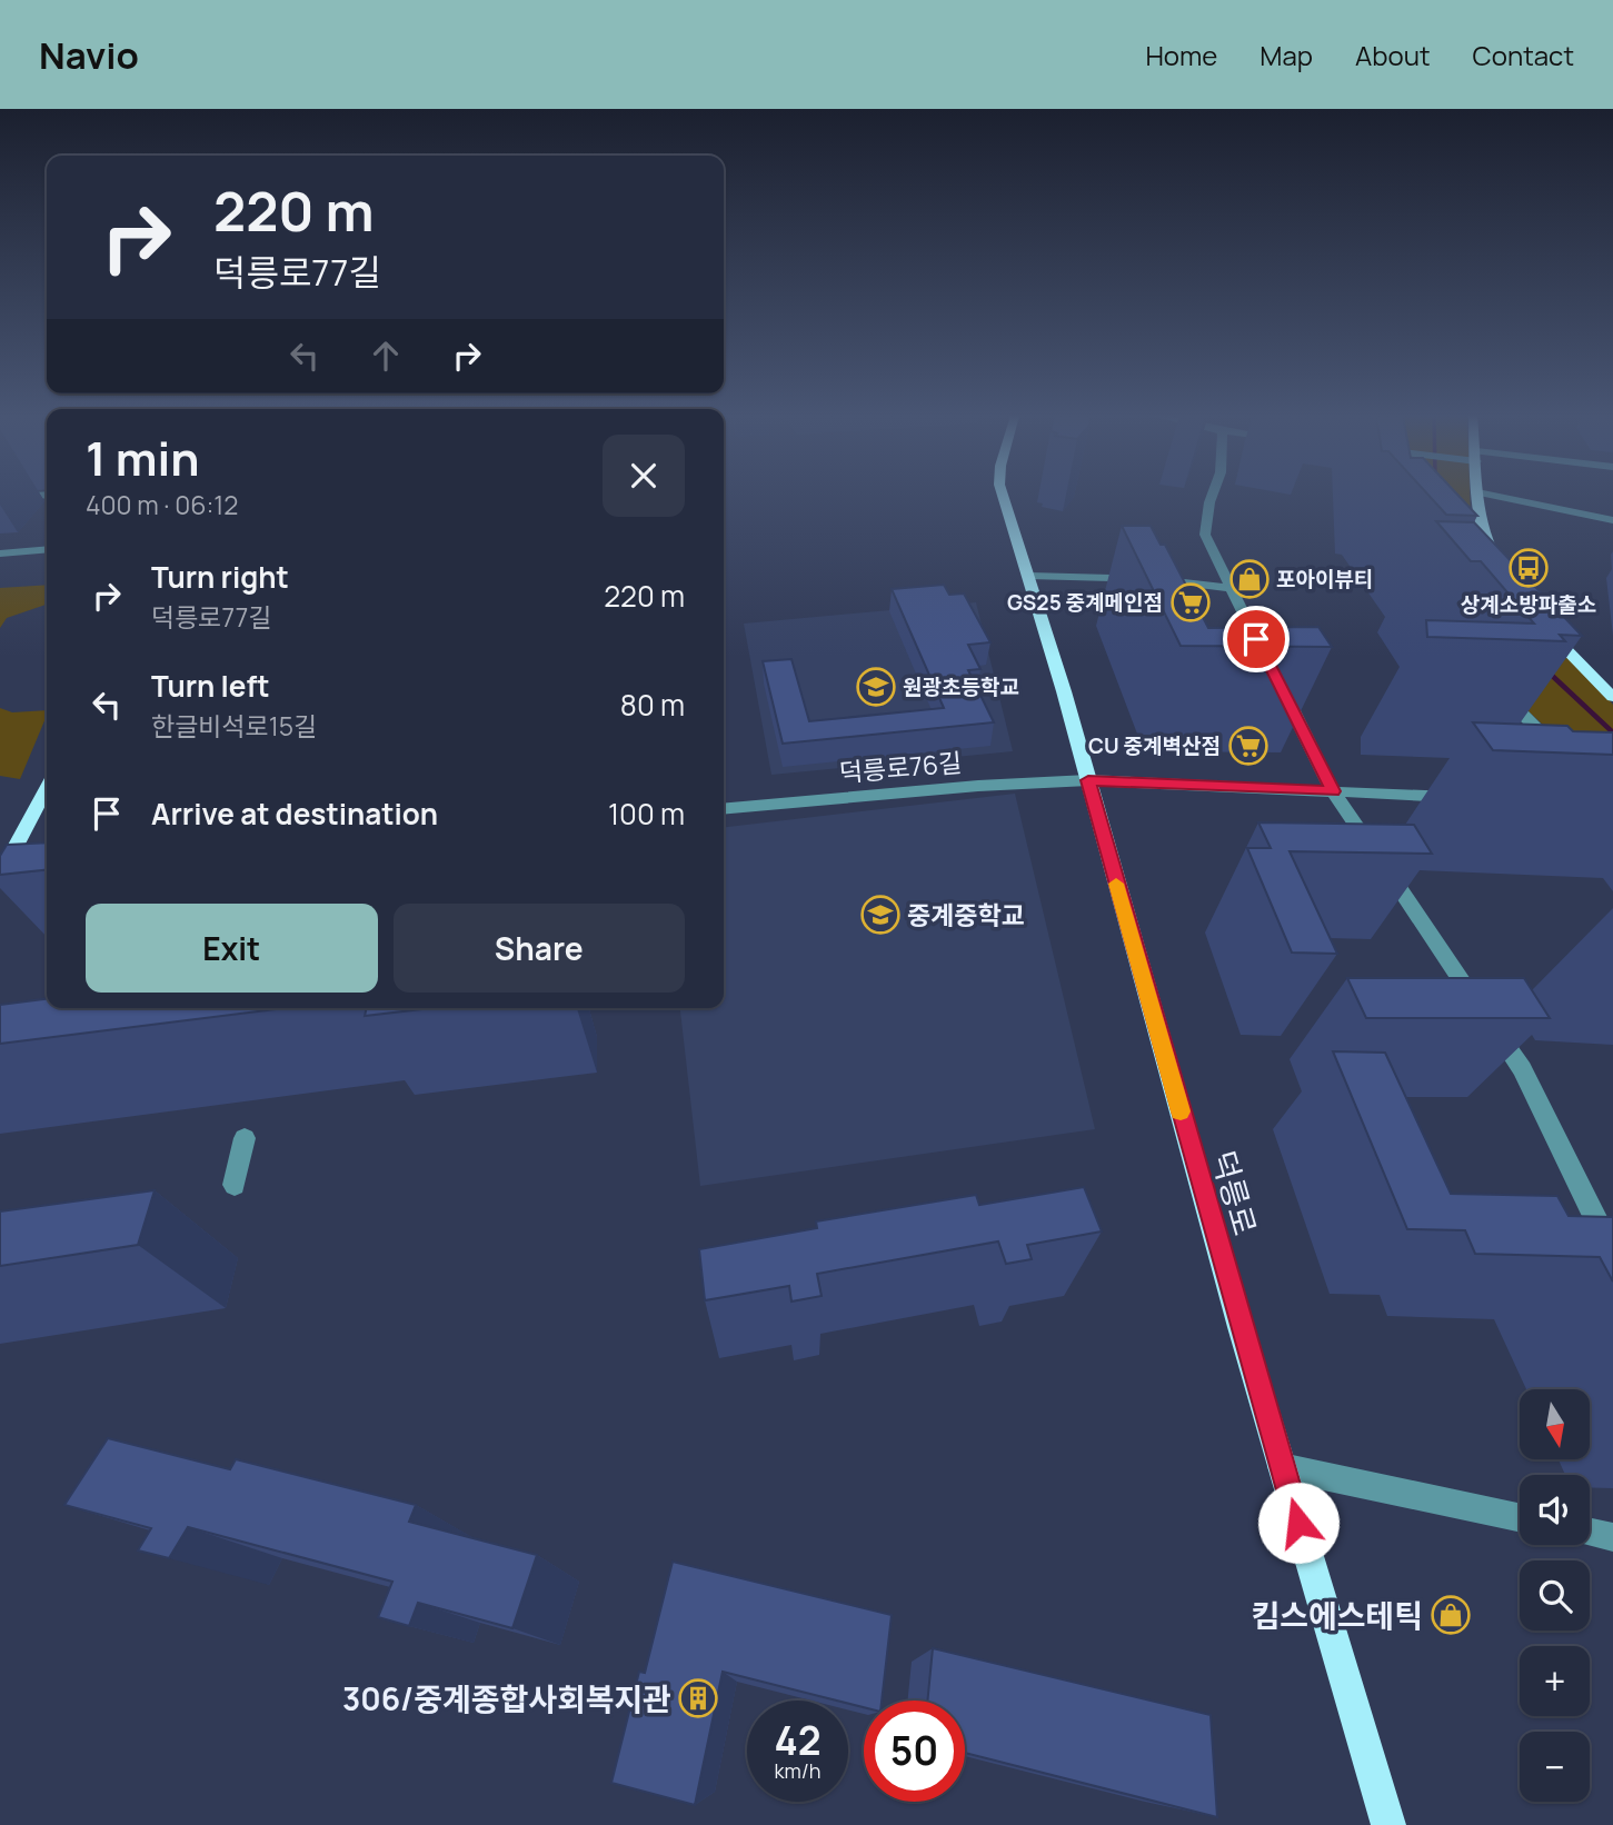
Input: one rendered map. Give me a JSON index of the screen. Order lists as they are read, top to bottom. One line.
{"streets":{"main road":["덕릉로"],"street":["덕릉로76길"]},"crossings":[["덕릉로76길","덕릉로"]],"places":{"bus stop":["상계소방파출소"],"shop":["포아이뷰티","킴스에스테틱"],"supermarket":["GS25 중계메인점","CU 중계벽산점"],"school or university":["원광초등학교","중계중학교"],"building":["306/중계종합사회복지관"]},"north":"bottom","page":{"header":"Navio","nav":["Home","Map","About","Contact"],"turn":["220 m","덕릉로77길"],"heading":["1 min","400 m · 06:12"],"list":[{"name":"Turn right","note":"덕릉로77길","value":"220 m"},{"name":"Turn left","note":"한글비석로15길","value":"80 m"},{"name":"Arrive at destination","value":"100 m"}],"buttons":["Exit","Share"],"map_buttons":["+","−"],"speed":"42 km/h","limit":"50"}}
